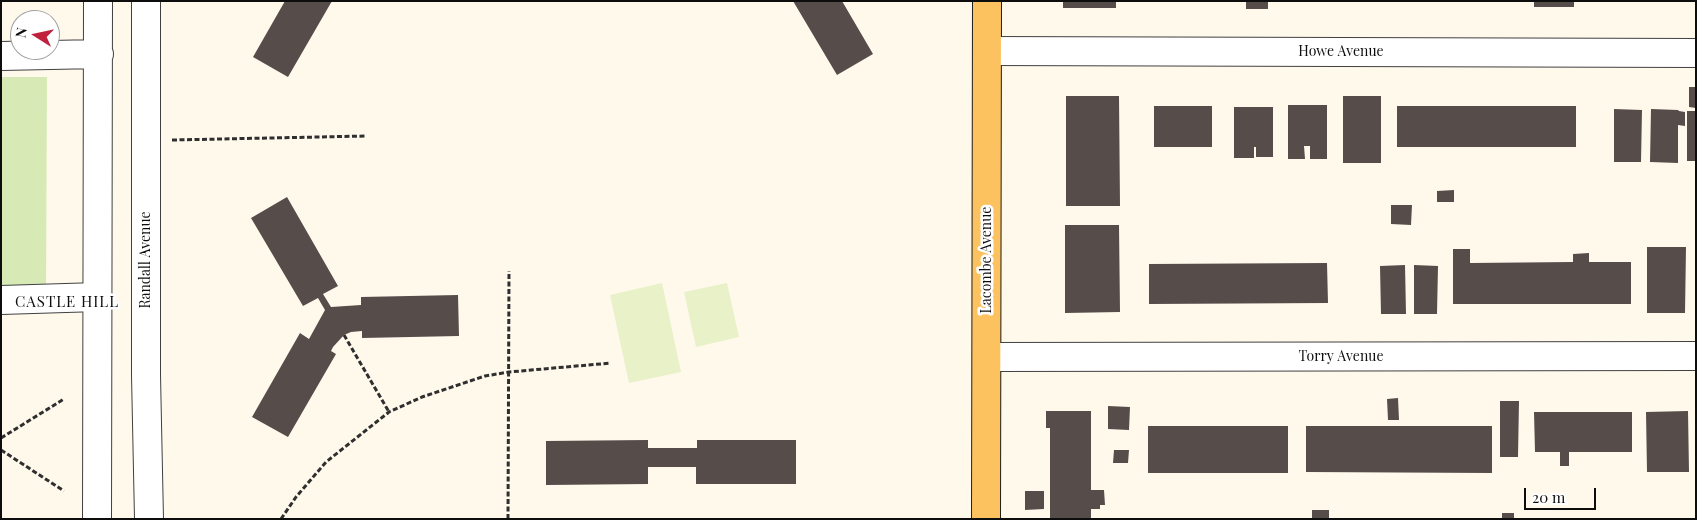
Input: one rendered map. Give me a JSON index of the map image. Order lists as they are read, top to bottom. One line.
{"streets":{"main road":["Lacombe Avenue"],"street":["Howe Avenue","Randall Avenue","Torry Avenue"]},"crossings":[["Howe Avenue","Lacombe Avenue"],["Lacombe Avenue","Torry Avenue"]],"districts":["CASTLE HILL"],"scale_bar":"20 m","north":"left"}
